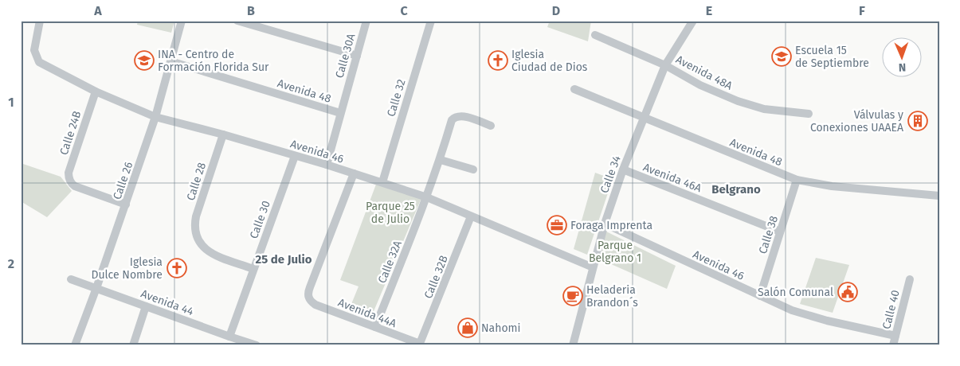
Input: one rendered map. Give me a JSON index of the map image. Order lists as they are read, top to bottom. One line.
{"streets":{"street":["Calle 30A","Avenida 48A","Avenida 48","Calle 32","Calle 24B","Avenida 46","Calle 34","Avenida 46A","Calle 26","Calle 28","Calle 30","Calle 38","Calle 32A","Calle 32B","Avenida 44","Calle 40","Avenida 44A"]},"crossings":[["Calle 30A","Avenida 48"],["Calle 30A","Avenida 46"],["Avenida 48A","Calle 34"],["Avenida 48","Calle 34"],["Avenida 48","Calle 26"],["Avenida 48","Calle 38"],["Calle 32","Avenida 46"],["Calle 24B","Avenida 46"],["Calle 24B","Calle 26"],["Avenida 46","Calle 34"],["Avenida 46","Calle 26"],["Avenida 46","Calle 28"],["Avenida 46","Calle 30"],["Avenida 46","Calle 38"],["Avenida 46","Calle 32A"],["Avenida 46","Calle 32B"],["Avenida 46","Calle 40"],["Avenida 46","Avenida 44A"],["Calle 34","Avenida 46A"],["Avenida 46A","Calle 38"],["Calle 26","Avenida 44"],["Calle 28","Calle 30"],["Calle 30","Avenida 44"],["Calle 32A","Avenida 44A"],["Calle 32B","Avenida 44A"]],"districts":["Belgrano","25 de Julio"],"parks":["Parque 25 de Julio","Parque Belgrano 1"],"places":{"school or university":["Escuela 15 de Septiembre","INA - Centro de Formación Florida Sur"],"church":["Iglesia Ciudad de Dios","Iglesia Dulce Nombre"],"building":["Válvulas y Conexiones UAAEA"],"office":["Foraga Imprenta"],"public building":["Salón Comunal"],"cafe":["Heladeria Brandon´s"],"shop":["Nahomi"]},"north":"bottom","grid":{"columns":["A","B","C","D","E","F"],"rows":["1","2"]}}
